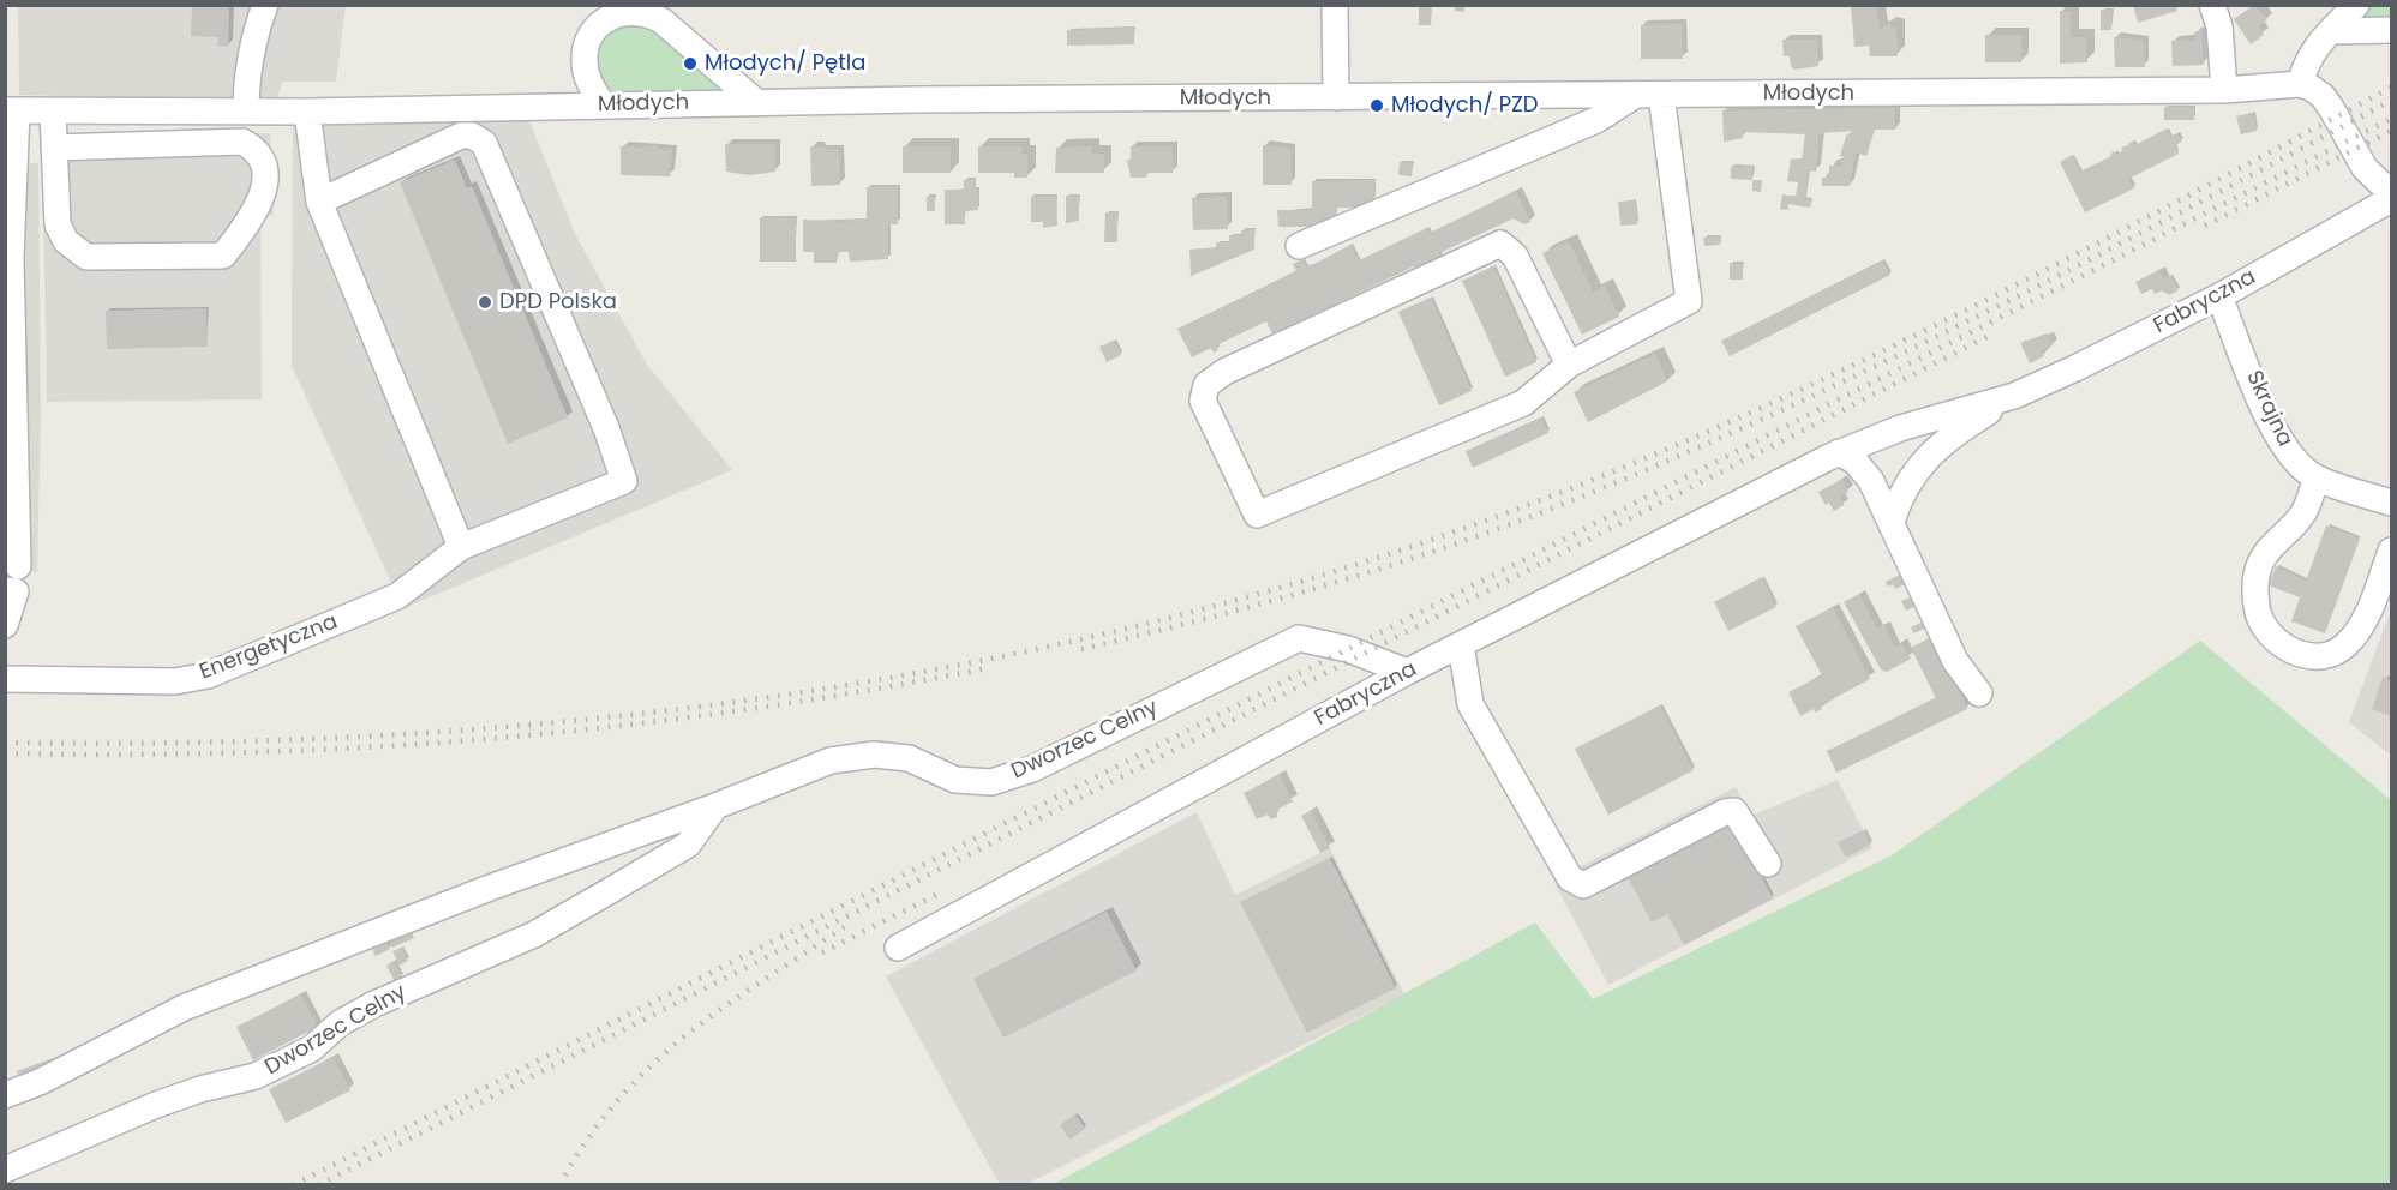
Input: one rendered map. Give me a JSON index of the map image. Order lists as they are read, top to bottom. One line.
{"streets":{"street":["Młodych","Fabryczna","Skrajna","Energetyczna","Dworzec Celny"]},"crossings":[["Fabryczna","Skrajna"],["Fabryczna","Dworzec Celny"]],"places":["Młodych/ Pętla","Młodych/ PZD","DPD Polska"]}
